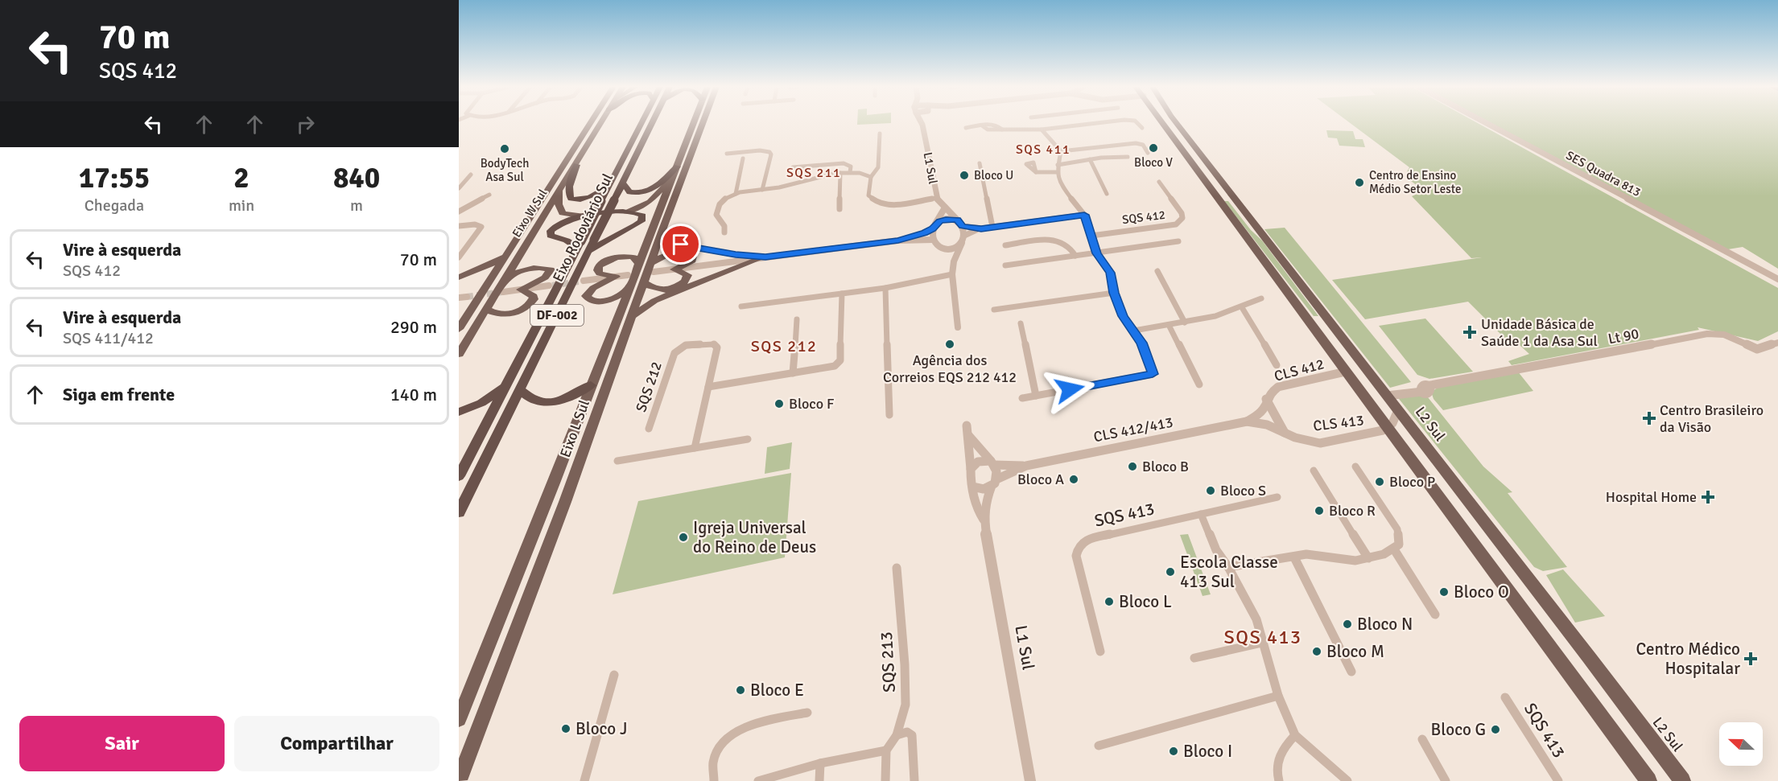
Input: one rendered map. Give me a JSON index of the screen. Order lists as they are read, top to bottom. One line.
{"streets":{"highway":["Eixo Rodoviário Sul","DF-002"],"main road":["Eixo W Sul","L2 Sul","Eixo L Sul"],"street":["L1 Sul","SES Quadra 813","SQS 412","Lt 90","CLS 412","SQS 212","CLS 413","CLS 412/413","SQS 413","SQS 213"]},"crossings":[["L1 Sul","CLS 412/413"],["Lt 90","L2 Sul"],["CLS 412","CLS 413"],["CLS 412","CLS 412/413"],["CLS 413","CLS 412/413"]],"districts":["SQS 411","SQS 211","SQS 212","SQS 413"],"places":{"other":["Bloco V","BodyTech Asa Sul","Bloco U","Centro de Ensino Médio Setor Leste","Agência dos Correios EQS 212 412","Bloco F","Bloco B","Bloco A","Bloco P","Bloco S","Bloco R","Igreja Universal do Reino de Deus","Escola Classe 413 Sul","Bloco O","Bloco L","Bloco N","Bloco M","Bloco E","Bloco J","Bloco G","Bloco I"],"health":["Unidade Básica de Saúde 1 da Asa Sul","Centro Brasileiro da Visão","Hospital Home","Centro Médico Hospitalar"]},"north":"left","page":{"turn":["70 m","SQS 412"],"eta":["17:55","Chegada","2","min","840","m"],"list":[{"name":"Vire à esquerda","note":"SQS 412","value":"70 m"},{"name":"Vire à esquerda","note":"SQS 411/412","value":"290 m"},{"name":"Siga em frente","value":"140 m"}],"buttons":["Sair","Compartilhar"]}}
